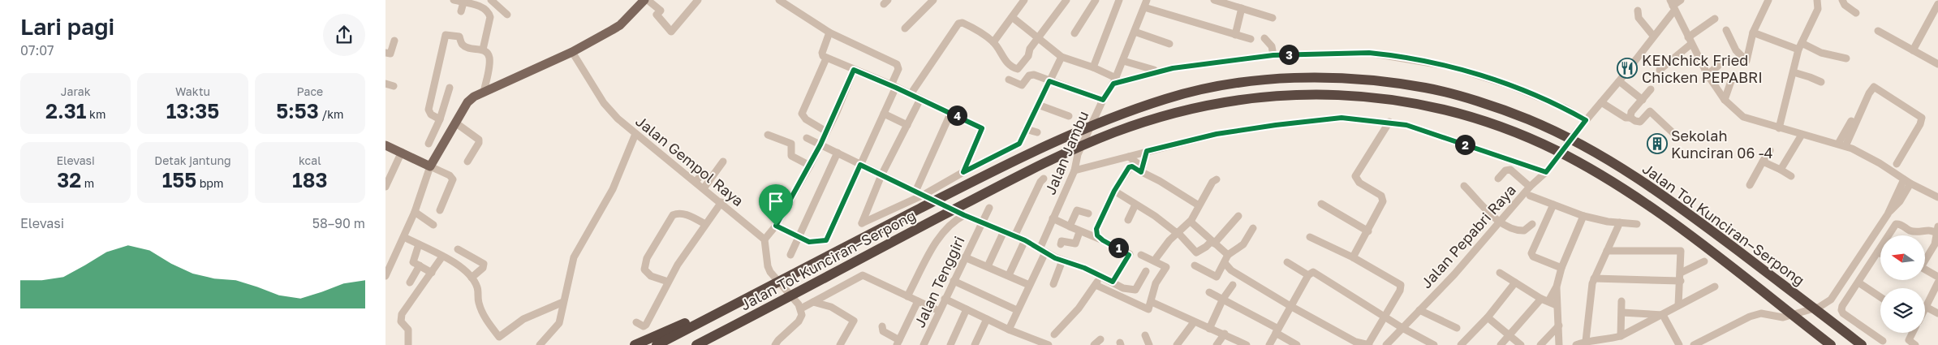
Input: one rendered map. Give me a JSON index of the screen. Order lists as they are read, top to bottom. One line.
{"streets":{"highway":["Jalan Tol Kunciran–Serpong"],"street":["Jalan Jambu","Jalan Gempol Raya","Jalan Pepabri Raya","Jalan Tenggiri"]},"places":{"restaurant":["KENchick Fried Chicken PEPABRI"],"building":["Sekolah Kunciran 06 -4"]},"north":"left","page":{"heading":["Lari pagi","07:07"],"pins":["3","4","2","1"],"stats":[["Jarak","2.31 km"],["Waktu","13:35"],["Pace","5:53 /km"],["Elevasi","32 m"],["Detak jantung","155 bpm"],["kcal","183"]],"chart":["Elevasi","58–90 m"]}}
